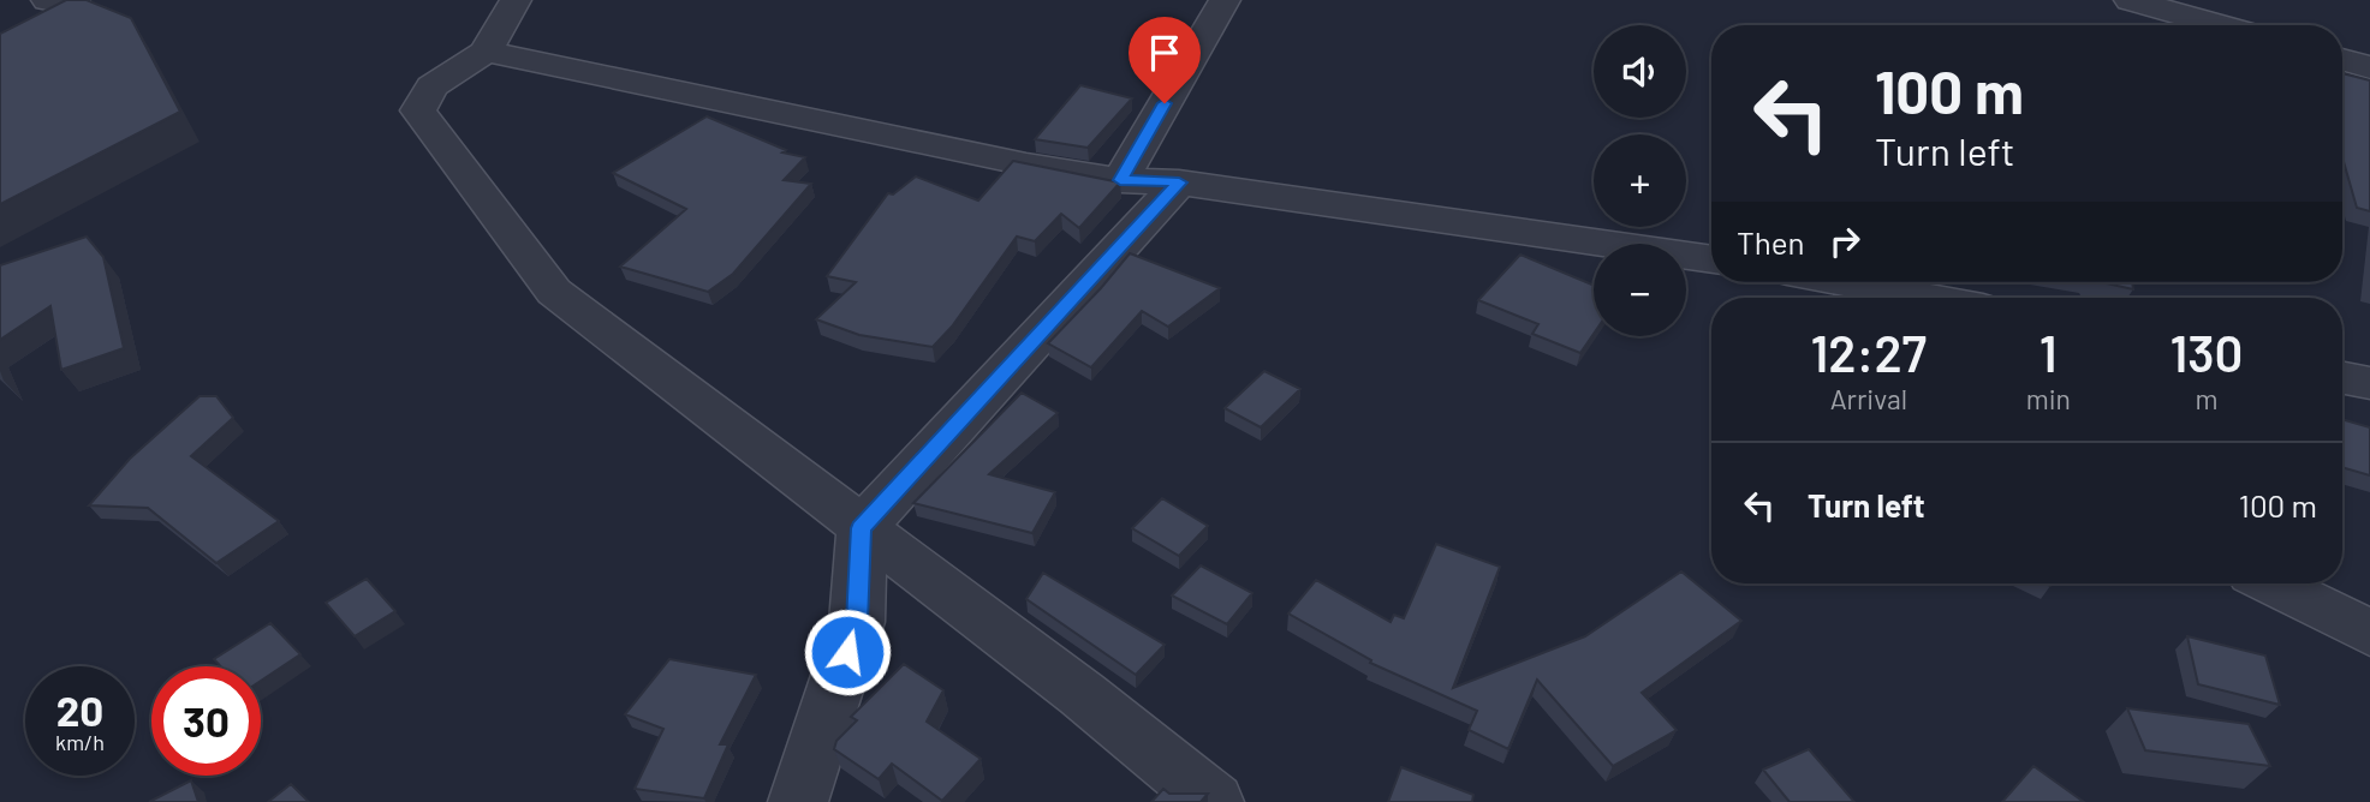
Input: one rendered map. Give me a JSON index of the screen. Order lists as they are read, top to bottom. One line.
{"page":{"map_buttons":["+","−"],"turn":["100 m","Turn left"],"then":"Then","eta":["12:27","Arrival","1","min","130","m"],"list":[{"name":"Turn left","value":"100 m"}],"speed":"20 km/h","limit":"30"}}
